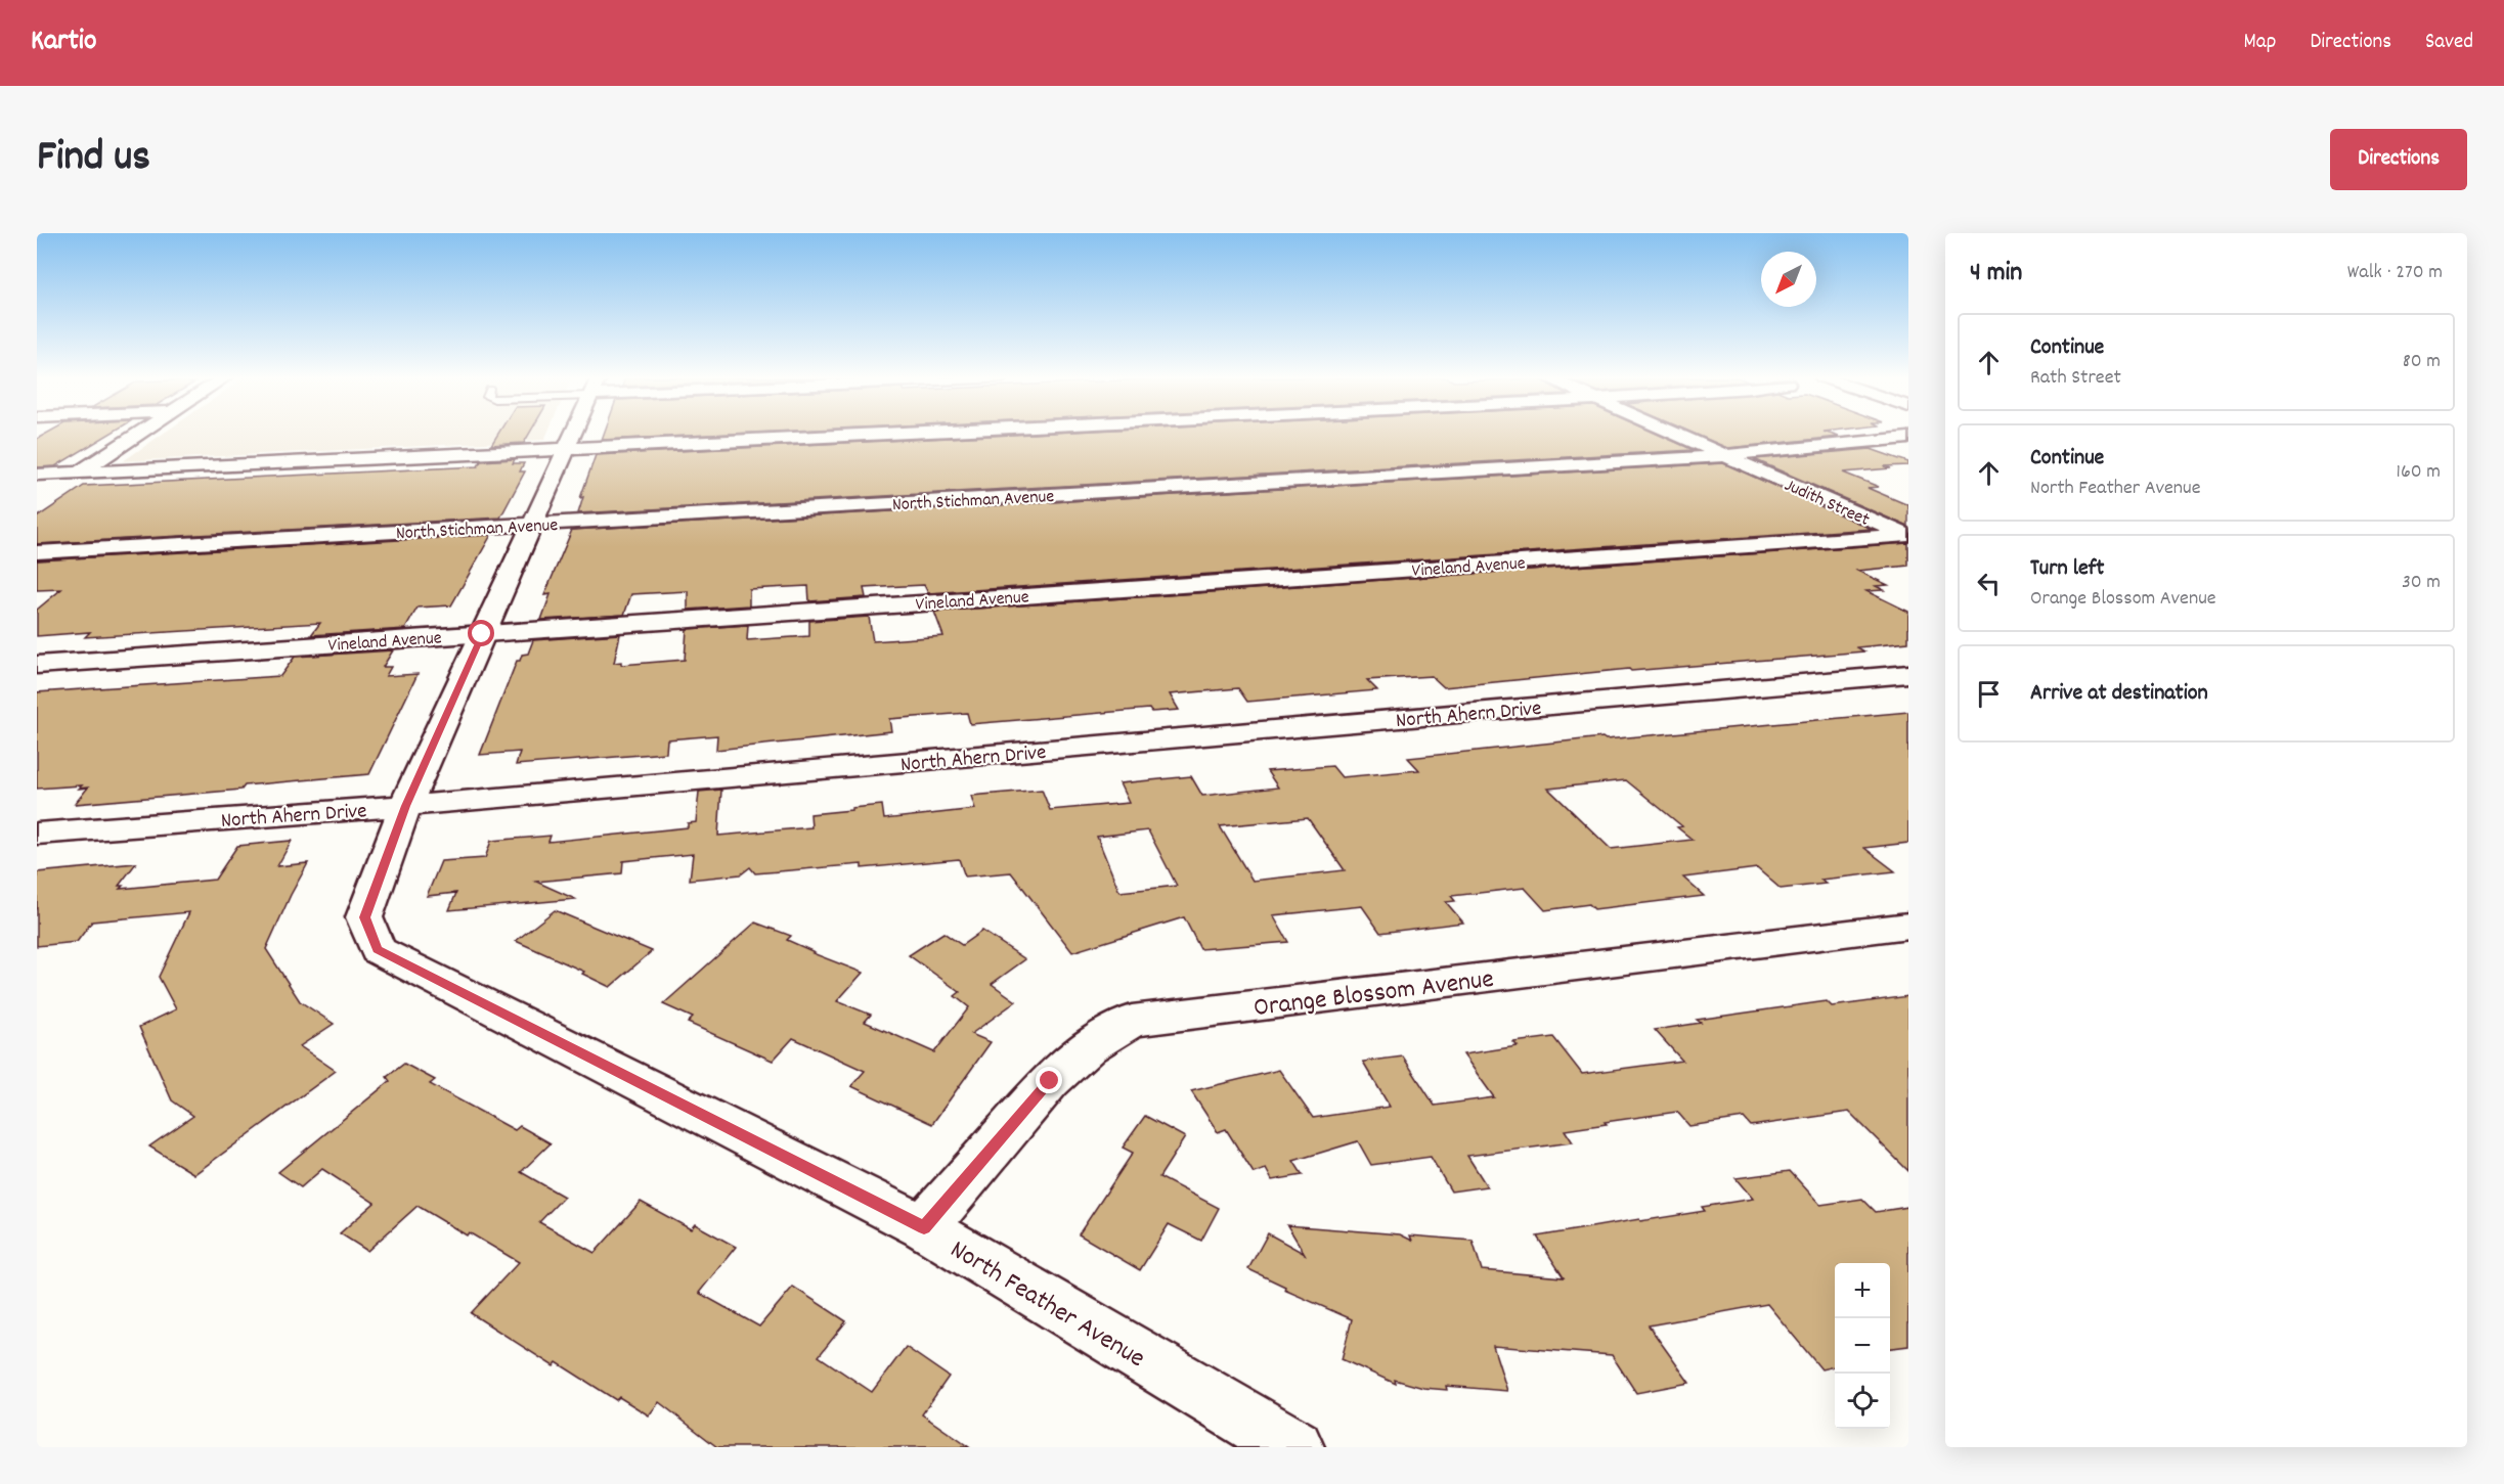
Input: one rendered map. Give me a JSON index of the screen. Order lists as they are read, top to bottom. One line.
{"streets":{"street":["North Stichman Avenue","Judith Street","Vineland Avenue","North Ahern Drive","Orange Blossom Avenue","North Feather Avenue"]},"crossings":[["North Stichman Avenue","Judith Street"],["North Stichman Avenue","North Feather Avenue"],["Judith Street","Vineland Avenue"],["Vineland Avenue","North Feather Avenue"],["North Ahern Drive","North Feather Avenue"],["Orange Blossom Avenue","North Feather Avenue"]],"north":"bottom left","page":{"header":"Kartio","nav":["Map","Directions","Saved"],"title":"Find us","buttons":"Directions","heading":["4 min","Walk · 270 m"],"list":[["Continue","Rath Street","80 m"],["Continue","North Feather Avenue","160 m"],["Turn left","Orange Blossom Avenue","30 m"],"Arrive at destination"],"map_buttons":["+","−"]}}
